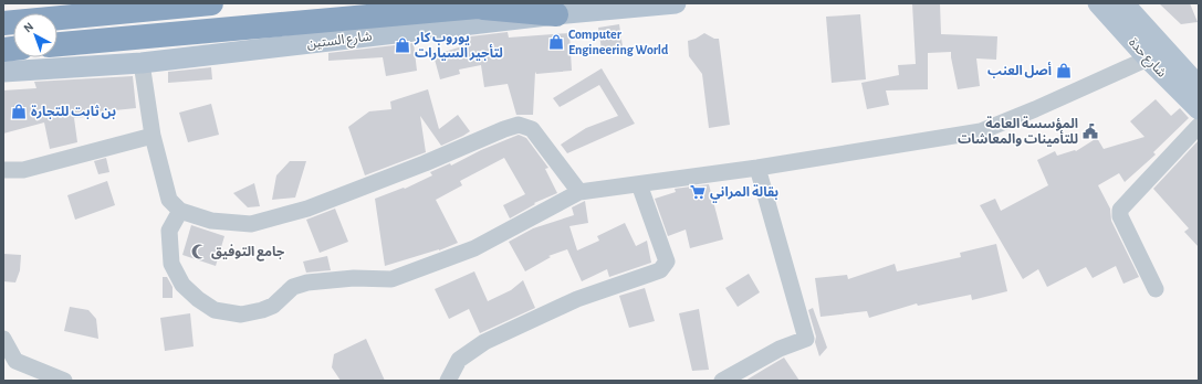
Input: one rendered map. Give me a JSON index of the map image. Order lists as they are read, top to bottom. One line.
{"streets":{"highway":["شارع الستين"],"main road":["شارع حدة"]},"places":{"shop":["Computer Engineering World","يوروب كار لتأجير السيارات","أصل العنب","بن ثابت للتجارة"],"public building":["المؤسسة العامة للتأمينات والمعاشات"],"supermarket":["بقالة المراني"],"mosque":["جامع التوفيق"]},"north":"top left"}
